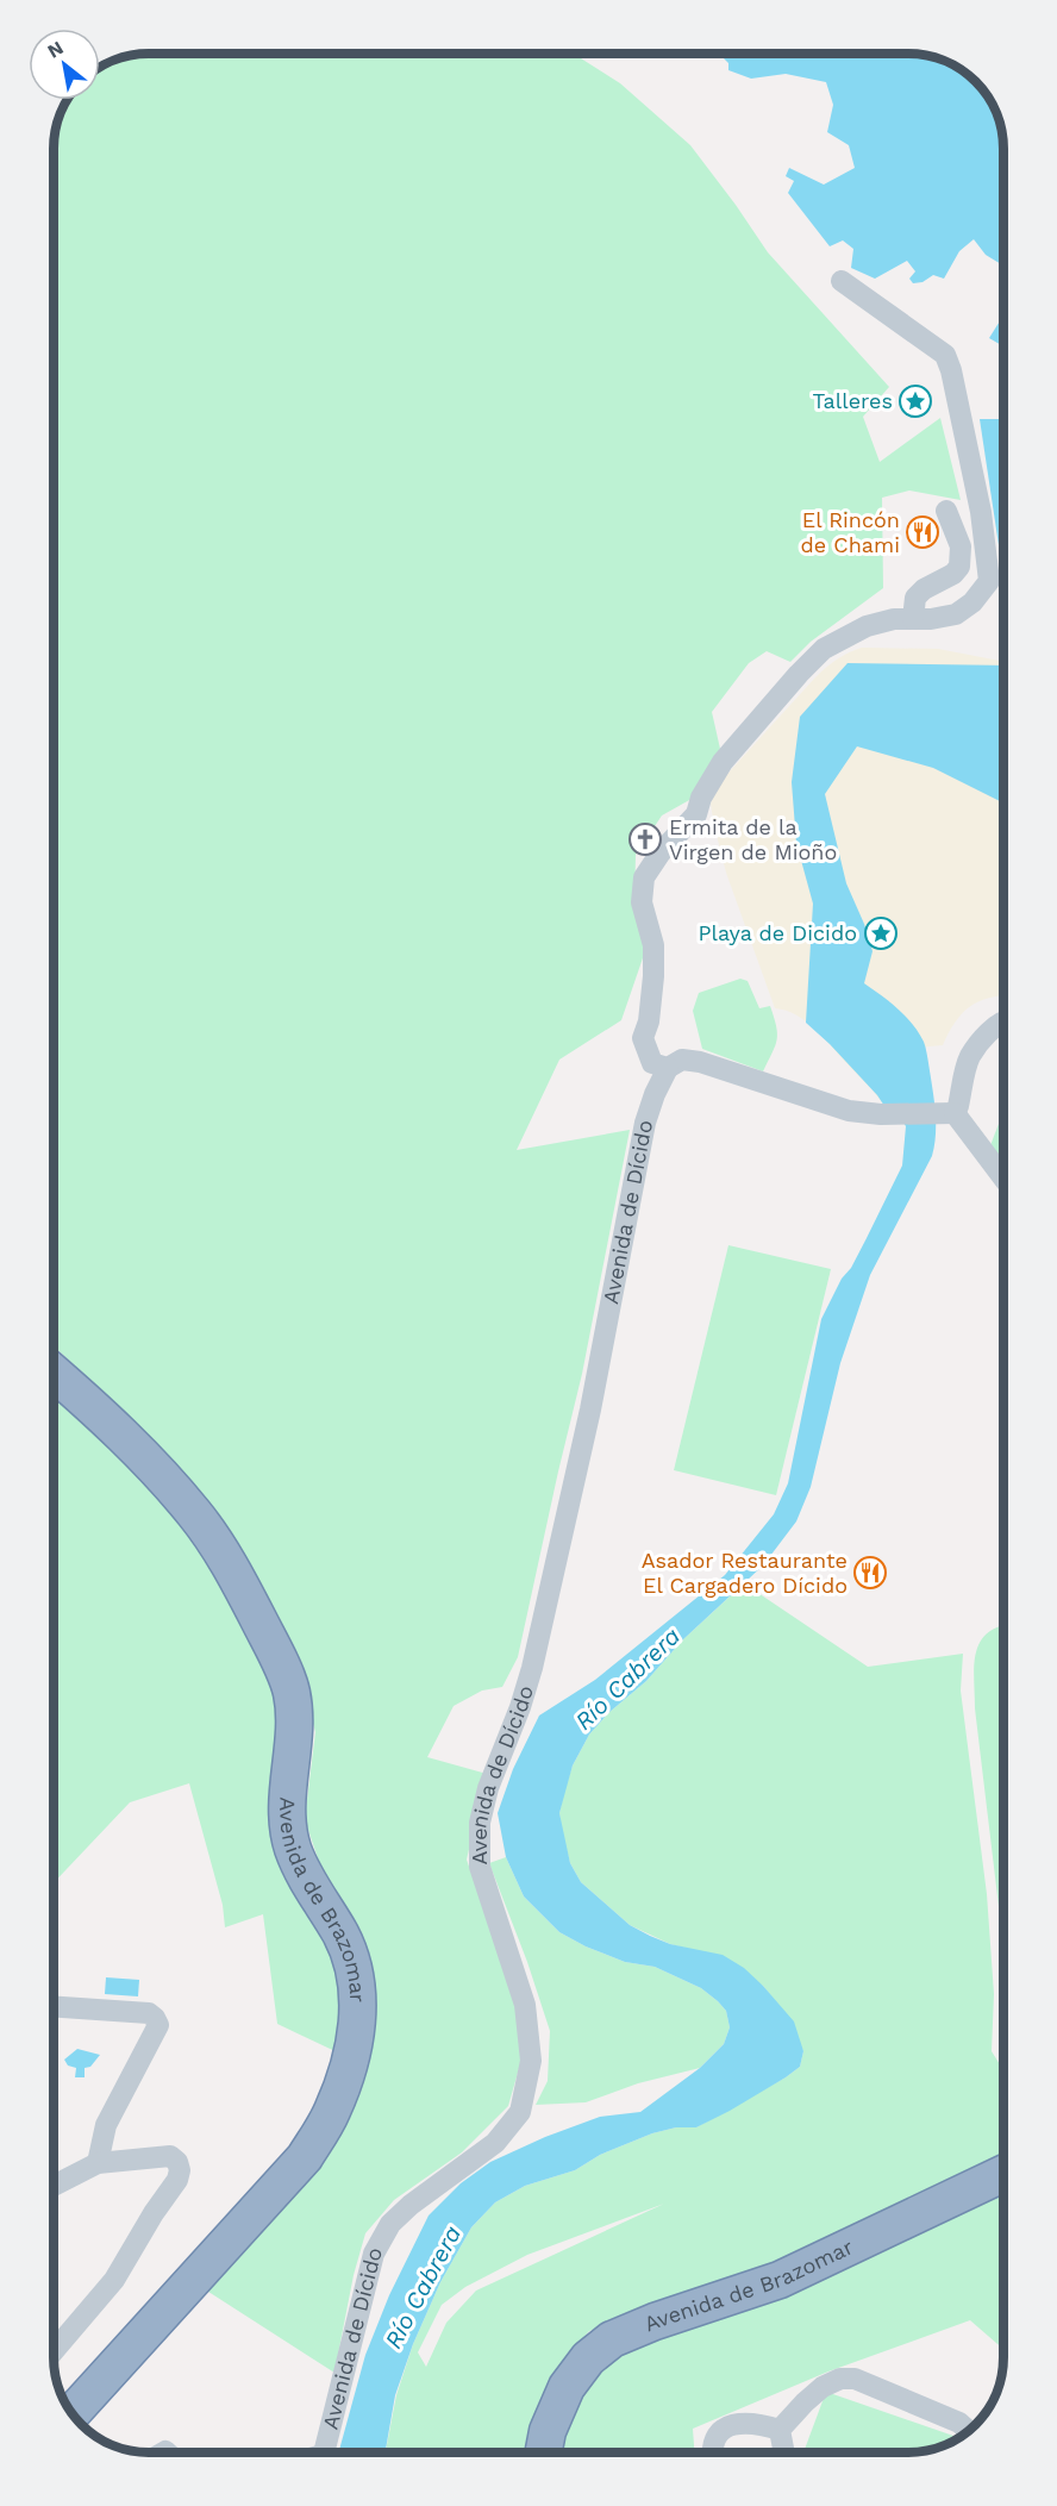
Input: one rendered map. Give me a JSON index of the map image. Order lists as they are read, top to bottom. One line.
{"streets":{"highway":["Avenida de Brazomar"],"street":["Avenida de Dícido"]},"water":["Río Cabrera"],"places":{"place":["Talleres","Playa de Dicido"],"restaurant":["El Rincón de Chami","Asador Restaurante El Cargadero Dícido"],"church":["Ermita de la Virgen de Mioño"]},"north":"top left"}
